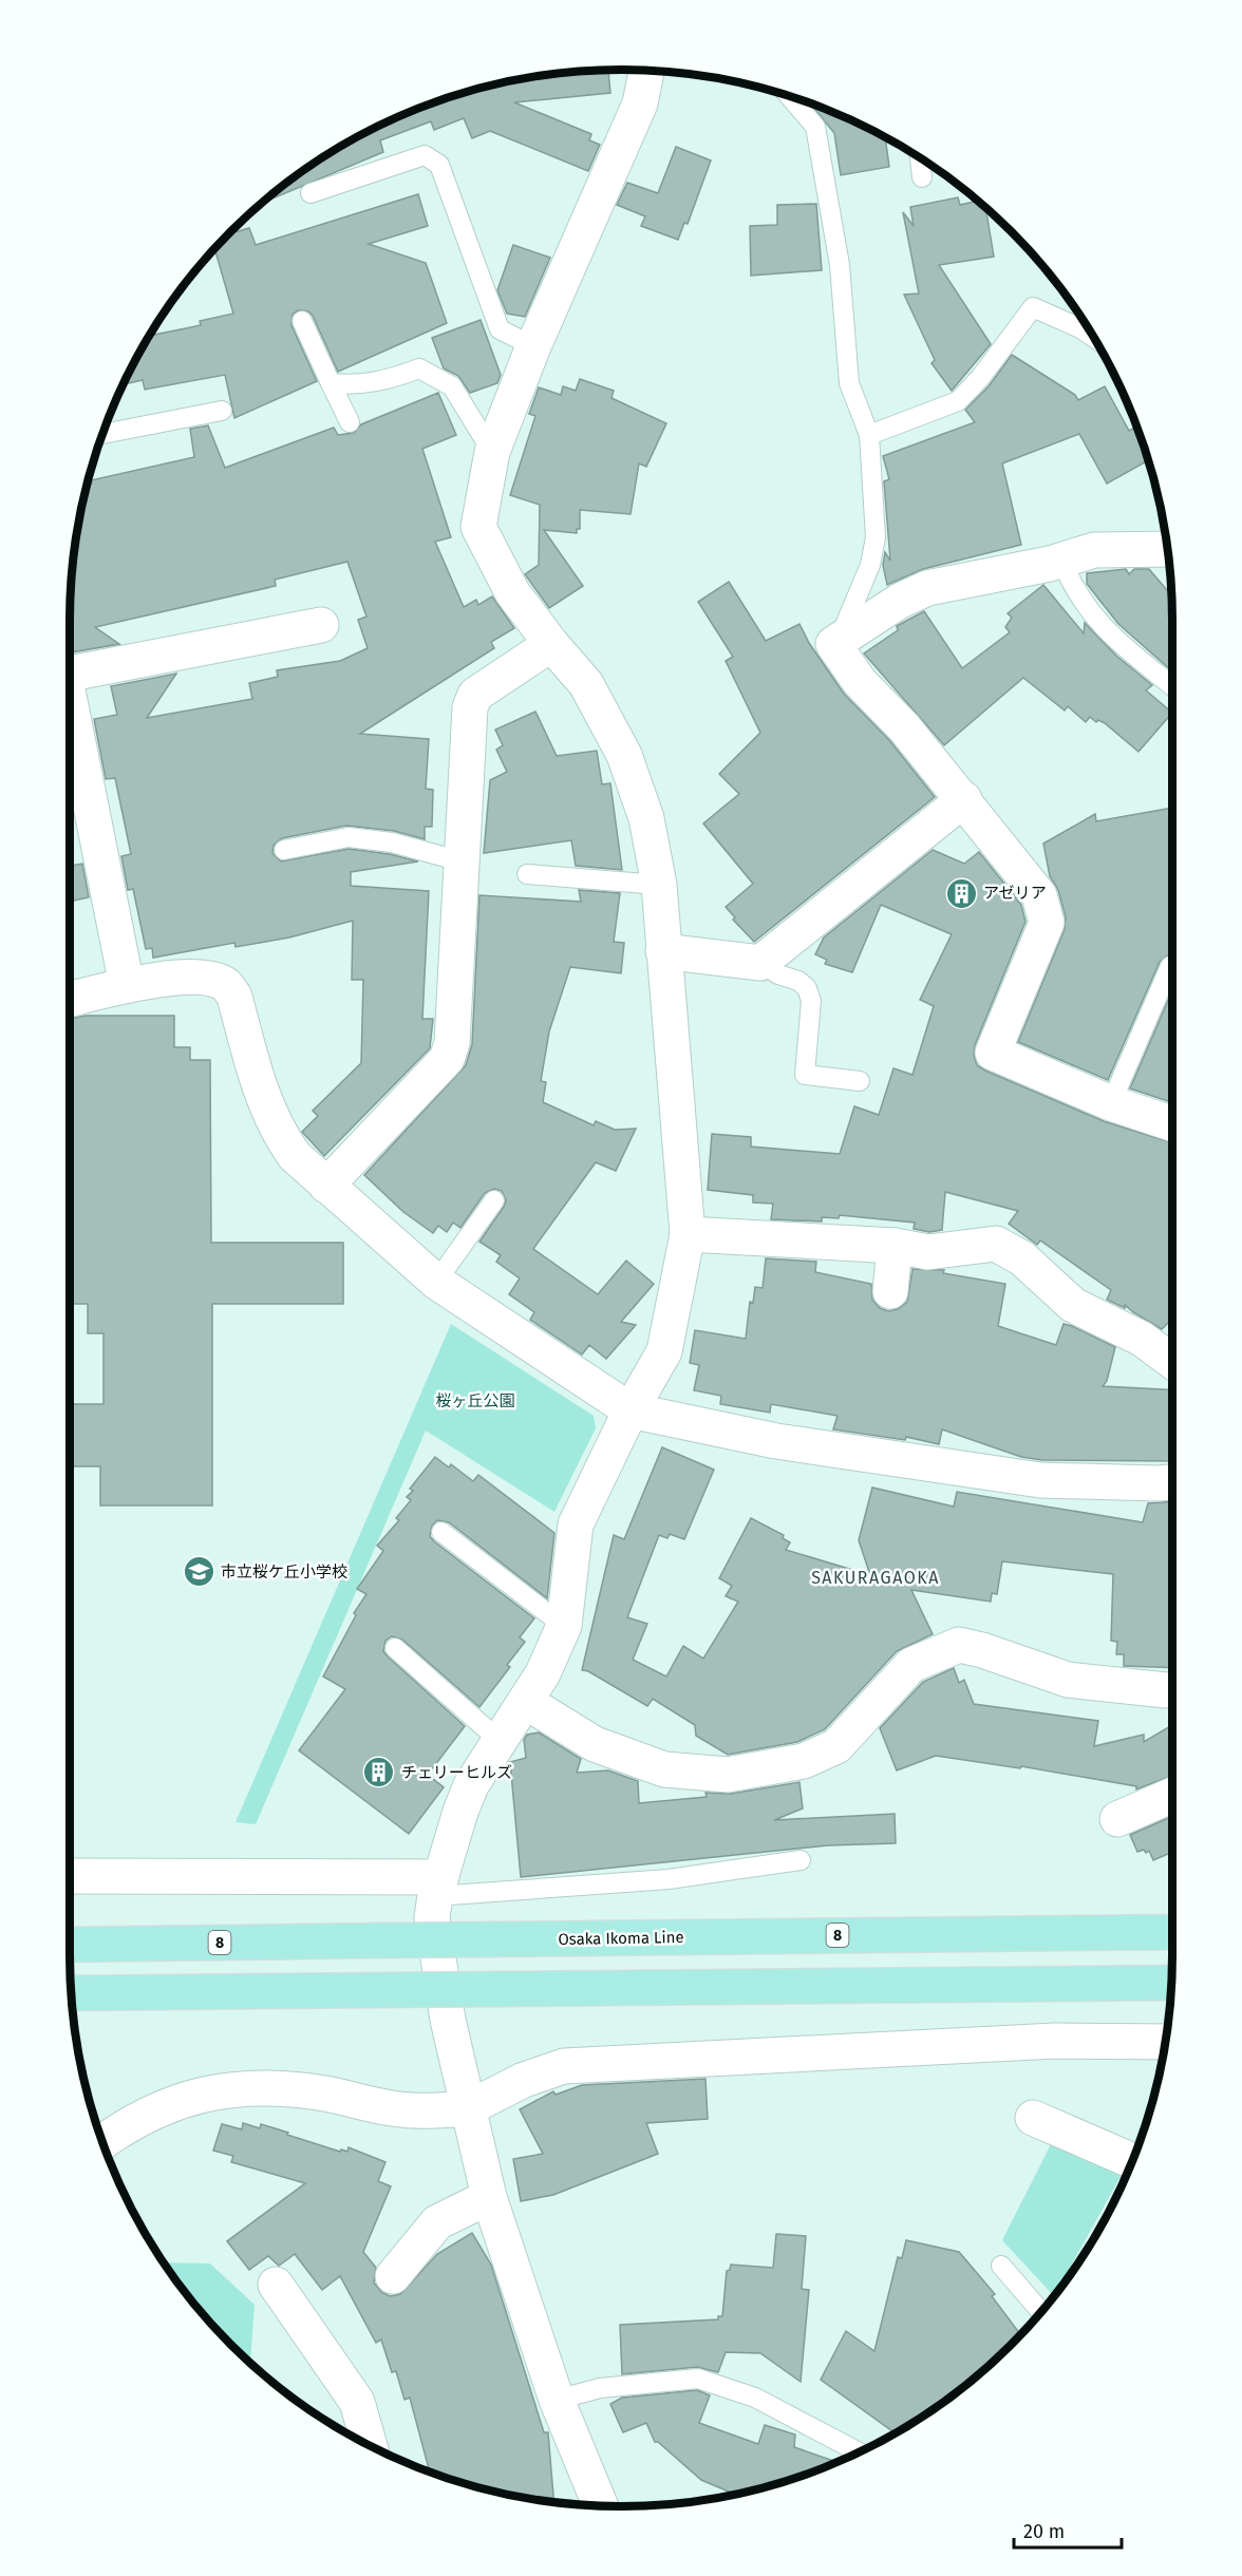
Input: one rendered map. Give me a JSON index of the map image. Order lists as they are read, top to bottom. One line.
{"streets":{"main road":["8","Osaka Ikoma Line"]},"districts":["SAKURAGAOKA"],"parks":["桜ヶ丘公園"],"places":{"building":["アゼリア","チェリーヒルズ"],"school or university":["市立桜ケ丘小学校"]},"scale_bar":"20 m"}
